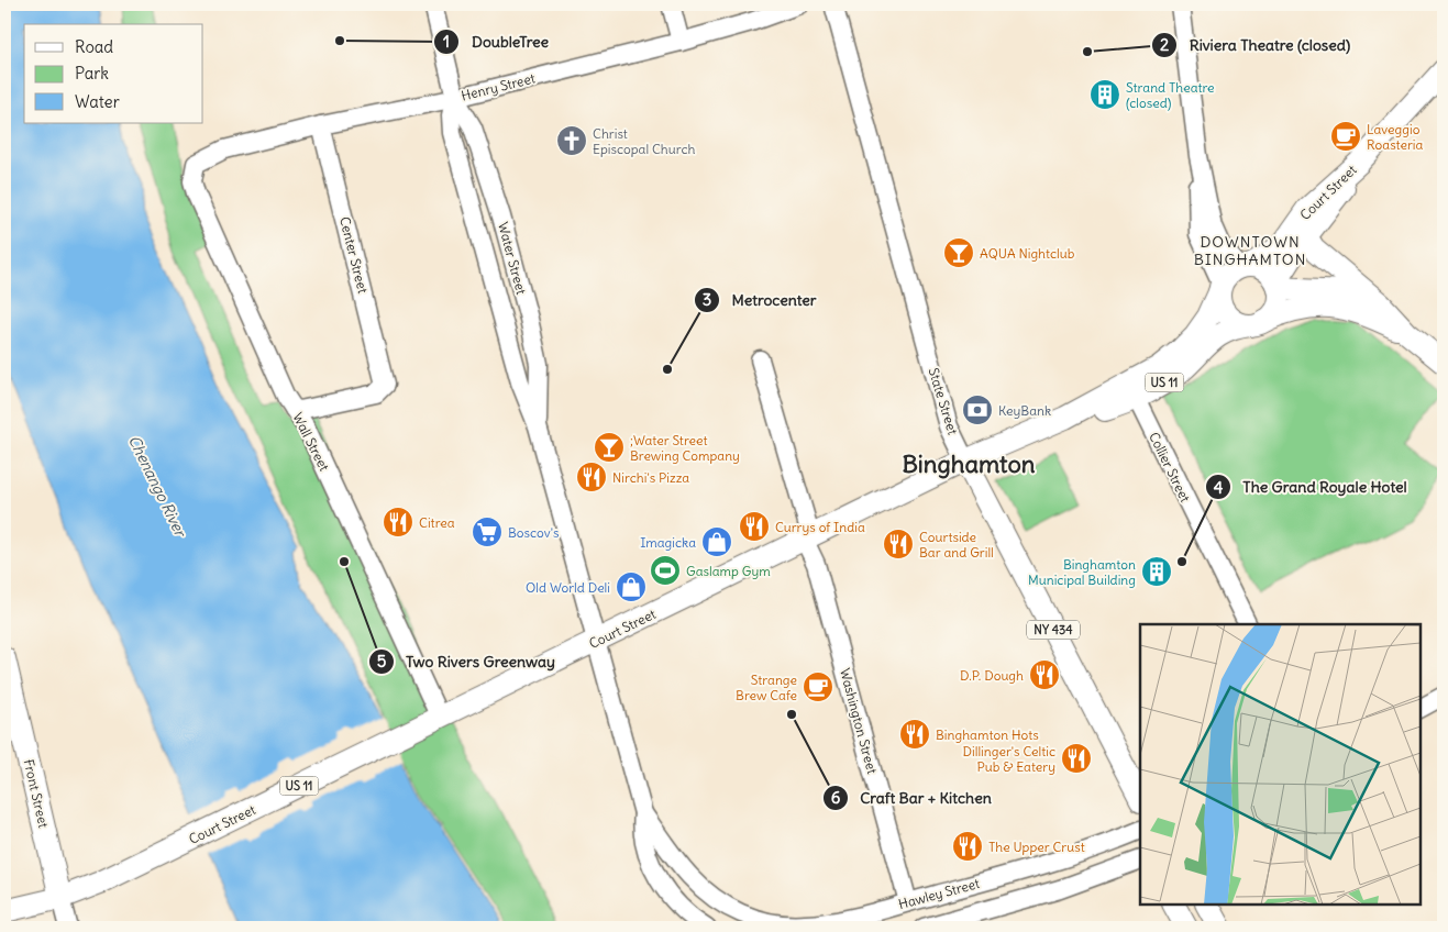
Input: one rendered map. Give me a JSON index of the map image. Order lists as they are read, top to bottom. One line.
{"streets":{"main road":["Court Street","US 11","State Street","NY 434","Front Street"],"street":["Henry Street","Center Street","Water Street","Wall Street","Collier Street","Washington Street","Hawley Street"]},"crossings":[["Henry Street","Center Street"],["Henry Street","Water Street"],["Henry Street","Wall Street"],["Court Street","Water Street"],["Court Street","US 11"],["Court Street","State Street"],["Court Street","Wall Street"],["Court Street","Collier Street"],["Court Street","Washington Street"],["Court Street","Front Street"],["Court Street","Hawley Street"],["Center Street","Wall Street"],["Water Street","Hawley Street"],["Washington Street","Hawley Street"]],"districts":["DOWNTOWN BINGHAMTON","Binghamton"],"water":["Chenango River"],"places":{"other":["DoubleTree","Riviera Theatre (closed)","Metrocenter","Two Rivers Greenway","The Grand Royale Hotel","Craft Bar + Kitchen"],"building":["Strand Theatre (closed)","Binghamton Municipal Building"],"cafe":["Laveggio Roasteria","Strange Brew Cafe"],"church":["Christ Episcopal Church"],"bar":["AQUA Nightclub",";Water Street Brewing Company"],"bank":["KeyBank"],"restaurant":["Nirchi's Pizza","Citrea","Currys of India","Courtside Bar and Grill","D.P. Dough","Binghamton Hots","Dillinger's Celtic Pub & Eatery","The Upper Crust"],"supermarket":["Boscov's"],"shop":["Imagicka","Old World Deli"],"sports":["Gaslamp Gym"]},"legend":["Road","Park","Water"]}
